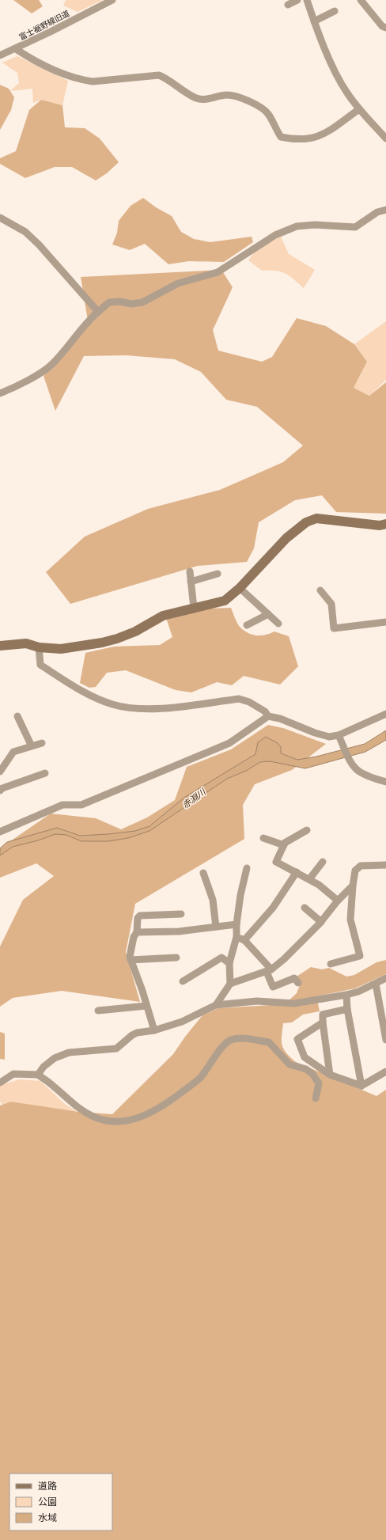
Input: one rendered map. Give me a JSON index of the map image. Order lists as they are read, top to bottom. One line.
{"streets":{"street":["富士裾野線旧道"]},"water":["赤淵川"],"legend":["道路","公園","水域"]}
